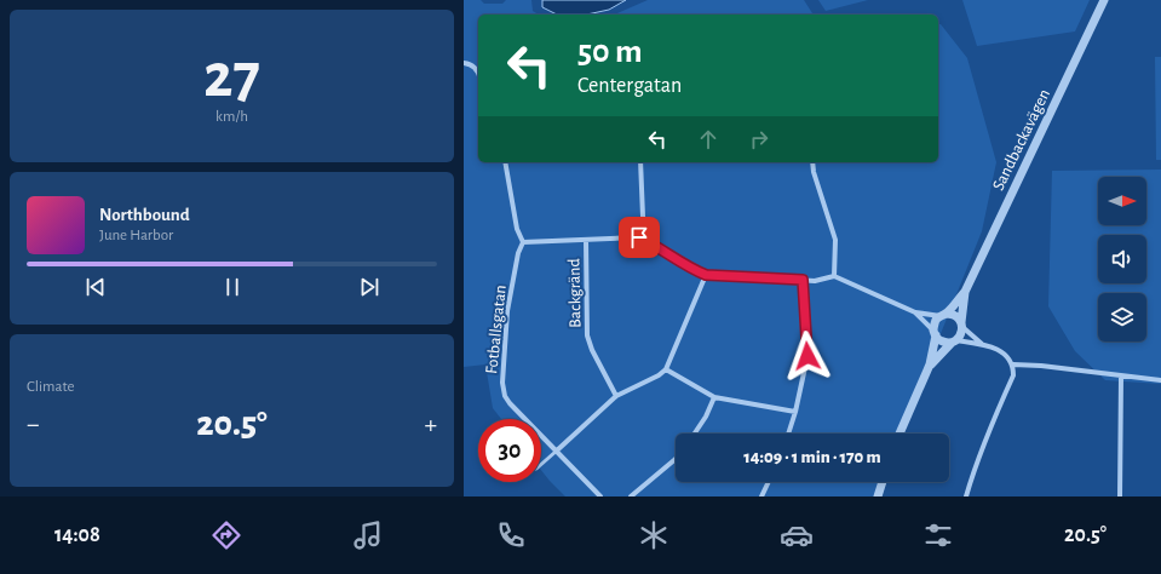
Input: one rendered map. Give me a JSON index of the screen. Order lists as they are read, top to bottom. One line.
{"streets":{"street":["Sandbackavägen","Backgränd","Fotballsgatan"]},"north":"right","page":{"tile":[["27","km/h"],"Climate"],"turn":["50 m","Centergatan"],"song":["Northbound","June Harbor"],"heat":["−","20.5°","+"],"limit":"30","trip":"14:09 · 1 min · 170 m","tabs":["14:08","20.5°"]}}
